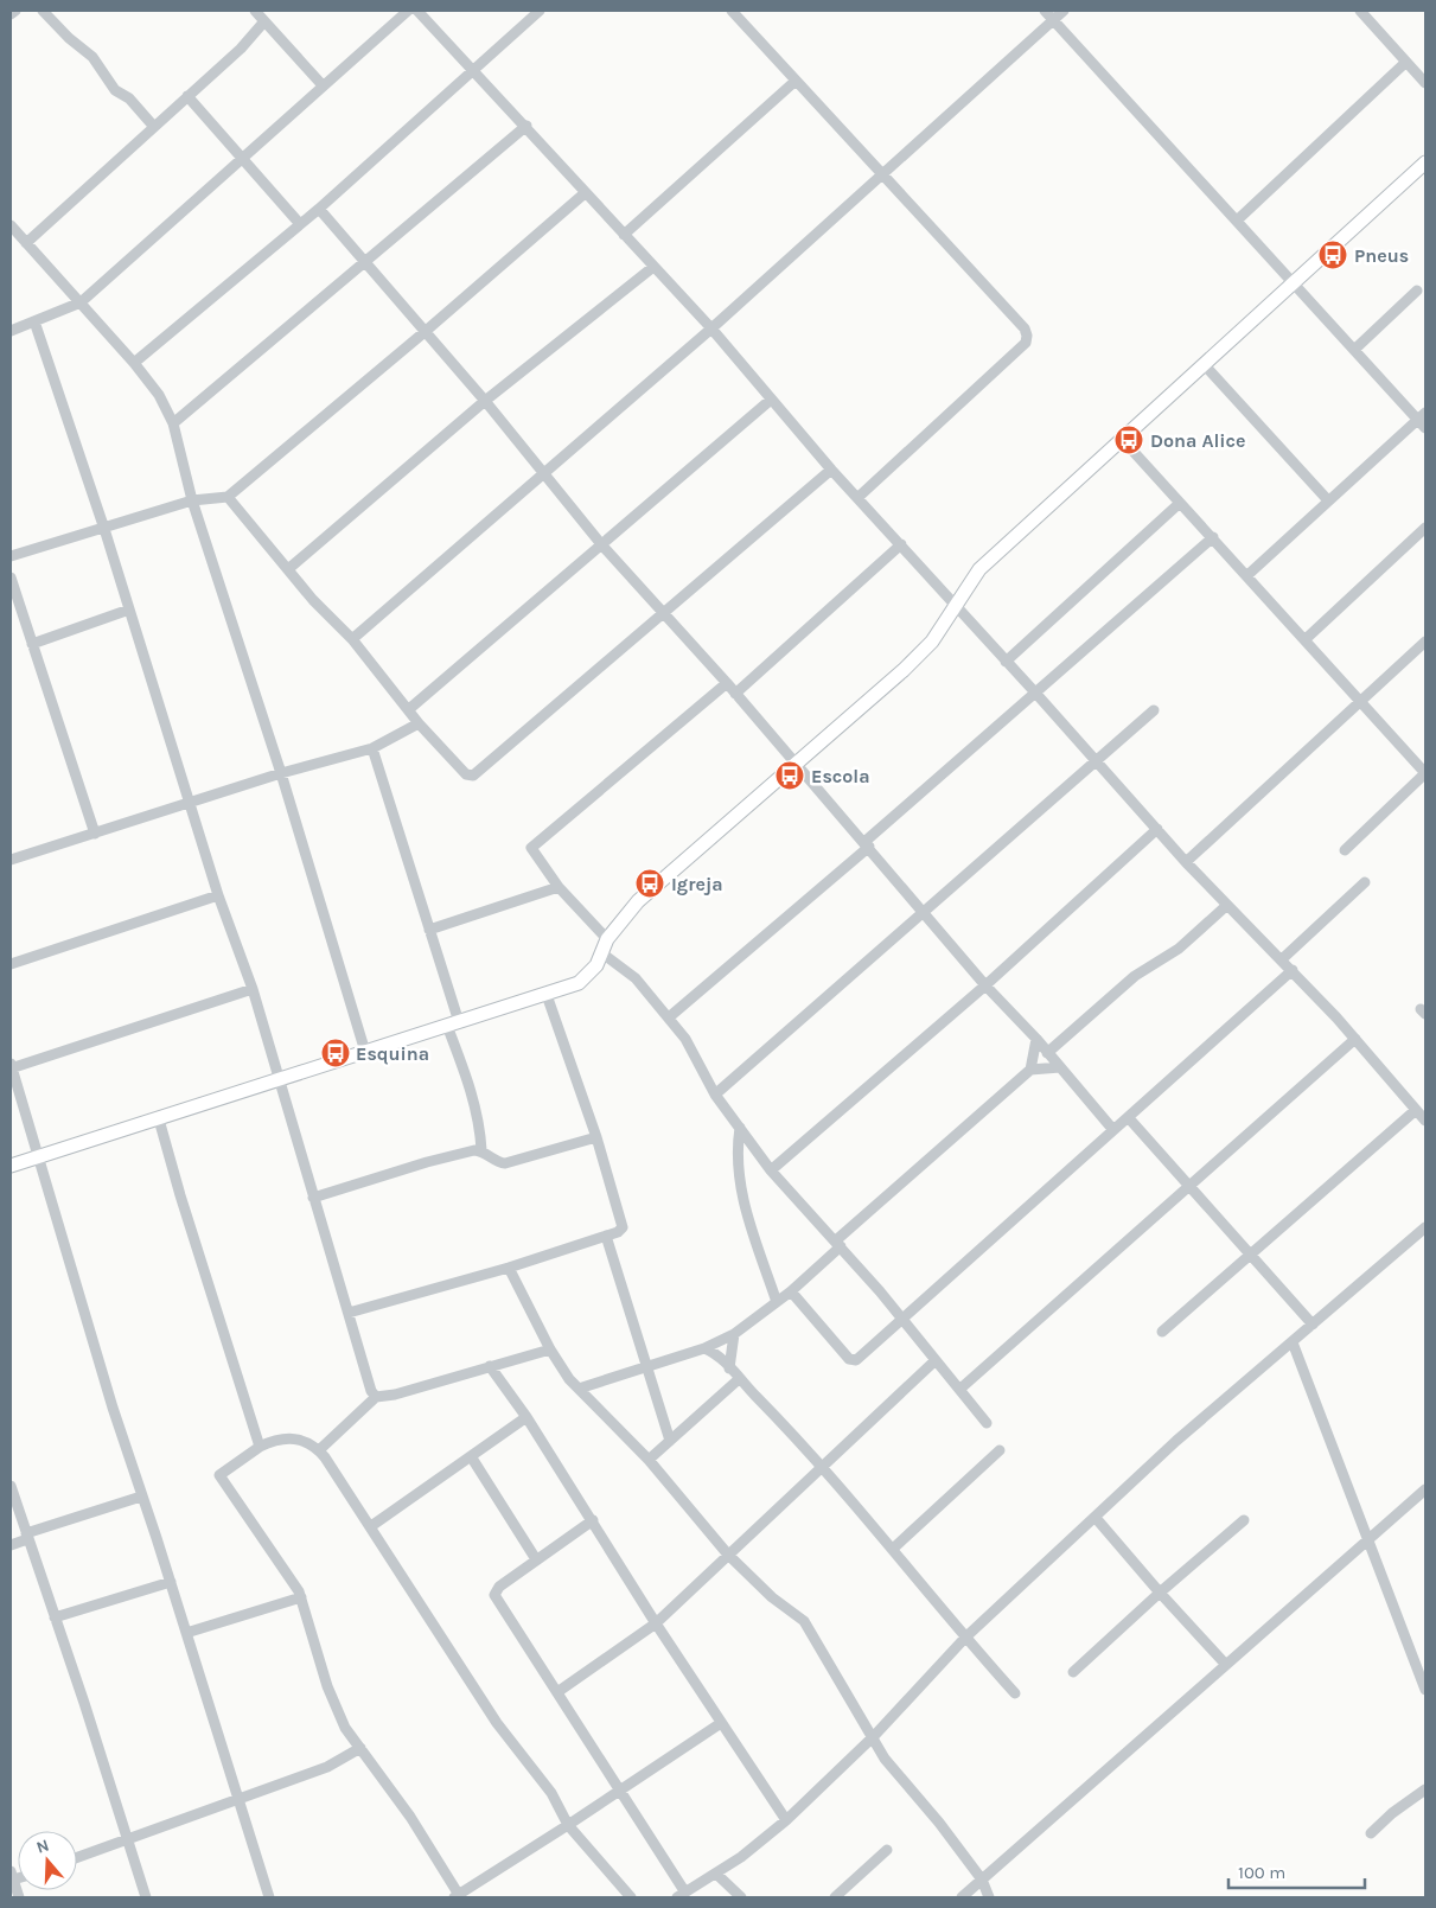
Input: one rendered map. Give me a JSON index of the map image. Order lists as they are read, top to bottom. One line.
{"places":{"bus stop":["Pneus","Dona Alice","Escola","Igreja","Esquina"]},"scale_bar":"100 m","north":"top"}
